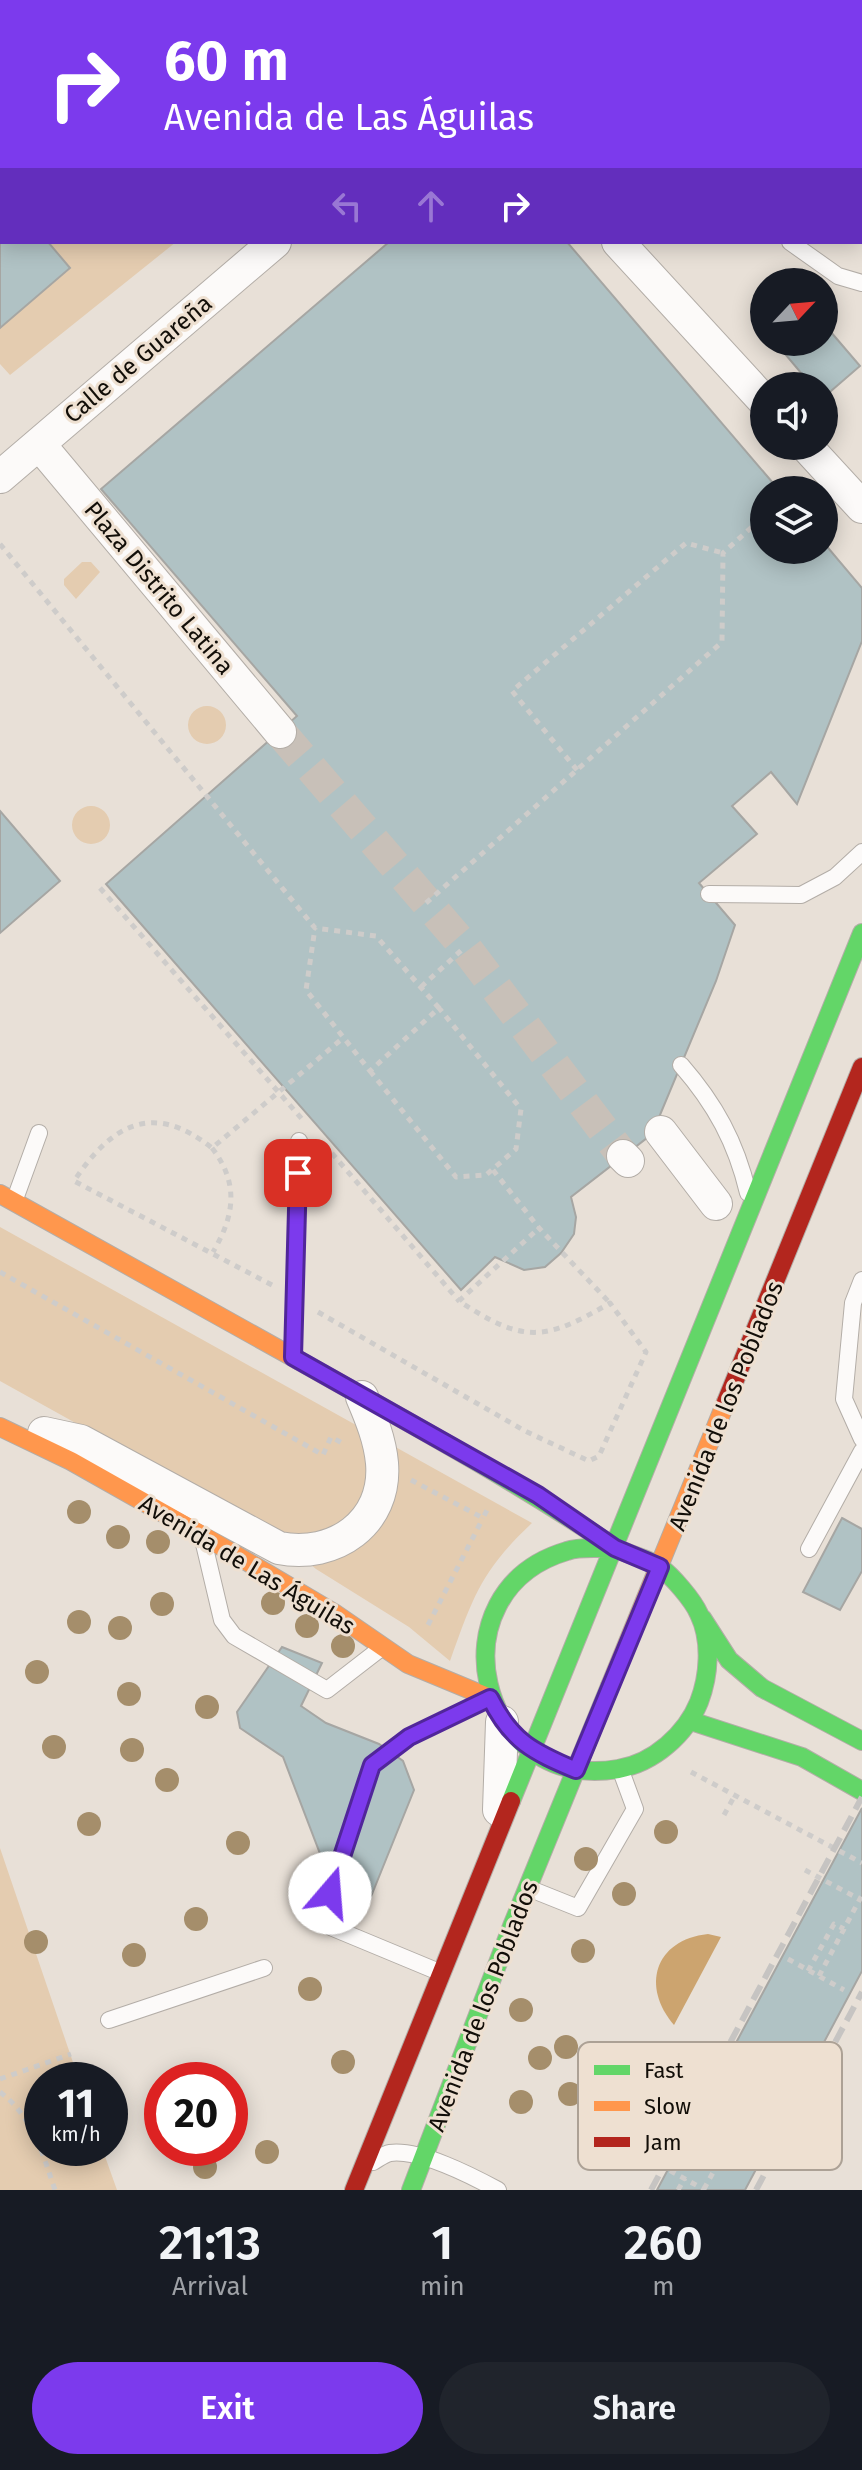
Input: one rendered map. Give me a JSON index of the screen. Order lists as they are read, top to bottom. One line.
{"streets":{"main road":["Avenida de los Poblados","Avenida de Las Águilas"],"street":["Calle de Guareña","Plaza Distrito Latina"]},"crossings":[["Calle de Guareña","Plaza Distrito Latina"],["Avenida de los Poblados","Avenida de Las Águilas"]],"legend":["Fast","Slow","Jam"],"north":"top right","page":{"turn":["60 m","Avenida de Las Águilas"],"speed":"11 km/h","limit":"20","eta":["21:13","Arrival","1","min","260","m"],"buttons":["Exit","Share"]}}
